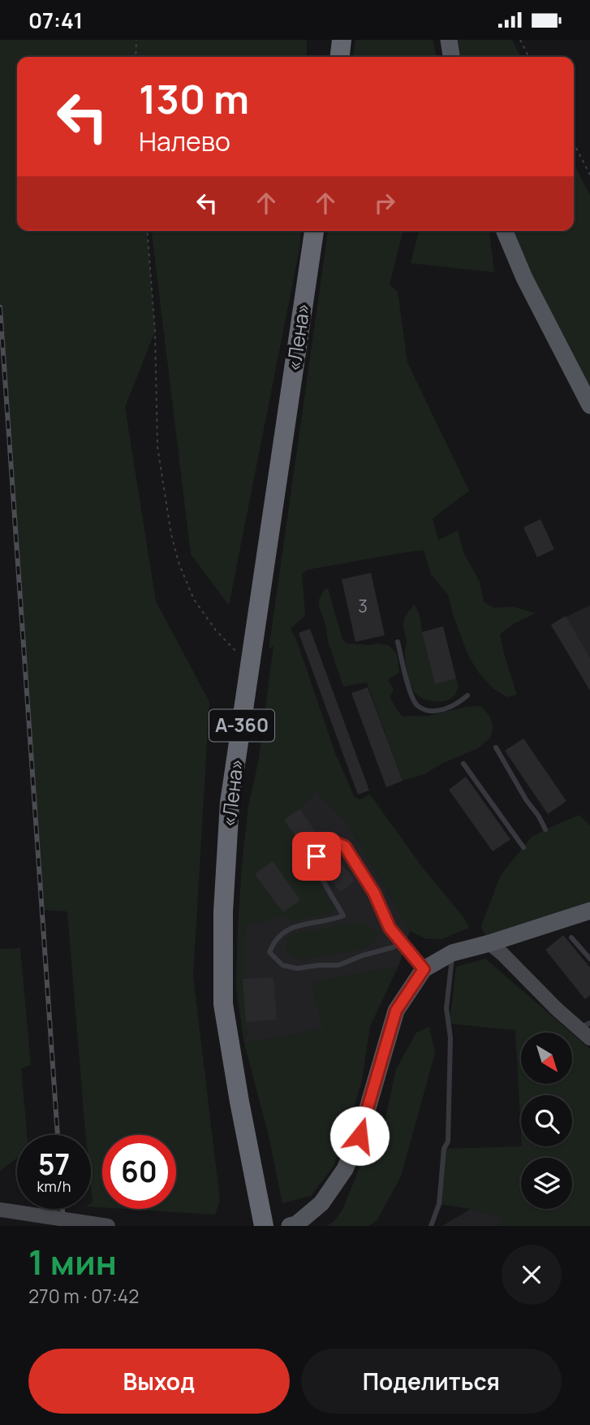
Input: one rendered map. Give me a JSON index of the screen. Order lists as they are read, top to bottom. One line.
{"streets":{"highway":["«Лена»","А-360"]},"house_numbers":["3"],"north":"bottom right","page":{"status":"07:41","turn":["130 m","Налево"],"speed":"57 km/h","limit":"60","heading":["1 мин","270 m · 07:42"],"buttons":["Выход","Поделиться"]}}
